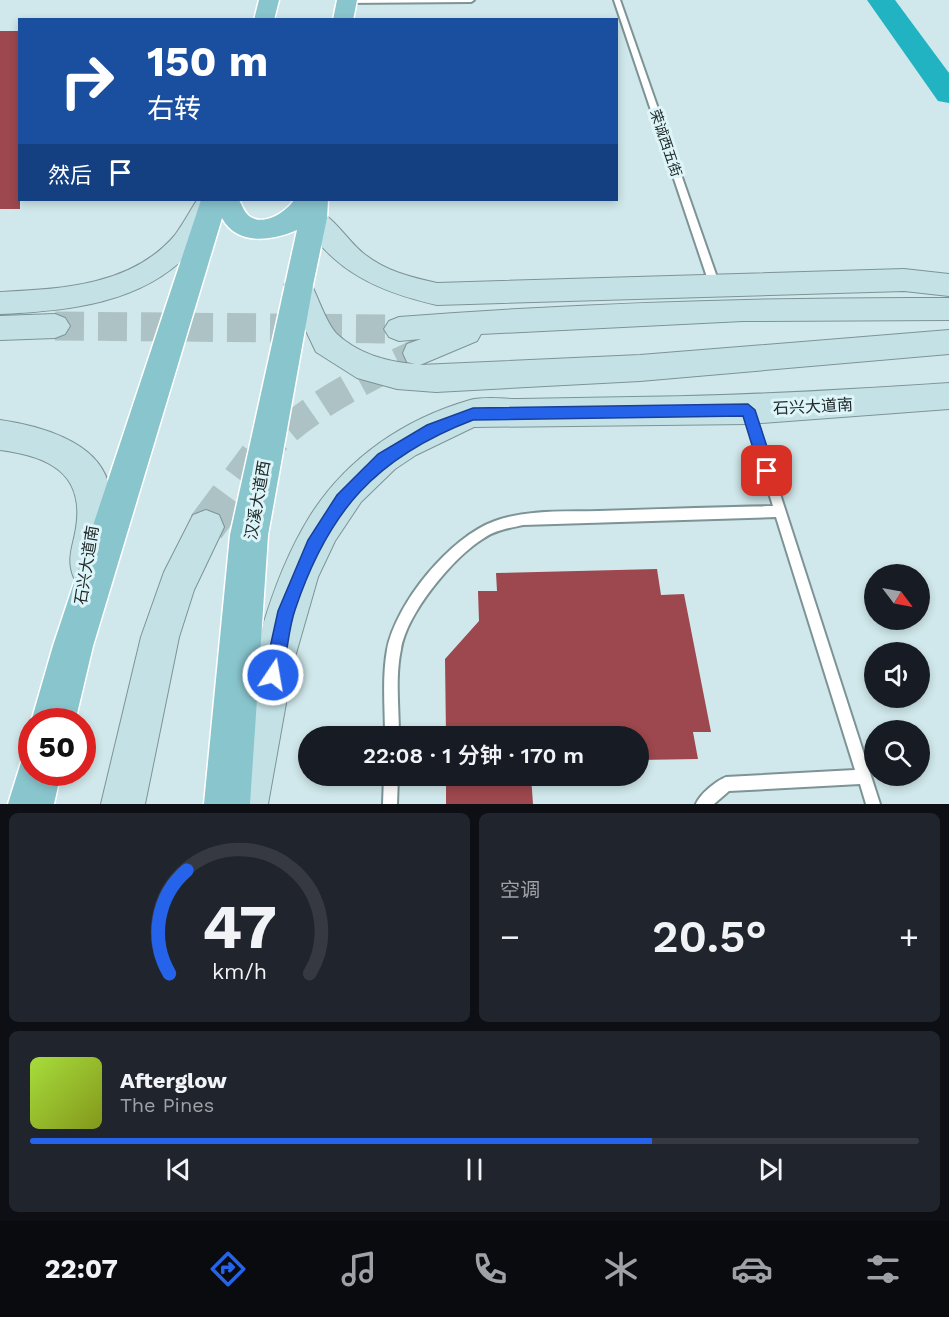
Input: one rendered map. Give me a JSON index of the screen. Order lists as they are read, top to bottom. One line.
{"streets":{"main road":["石兴大道南","汉溪大道西"],"lane":["荣诚西五街"]},"north":"bottom right","page":{"turn":["150 m","右转"],"then":"然后","limit":"50","trip":"22:08 · 1 分钟 · 170 m","tile":"空调","heat":["−","20.5°","+"],"song":["Afterglow","The Pines"],"tabs":"22:07","gauge":["47","km/h"]}}
